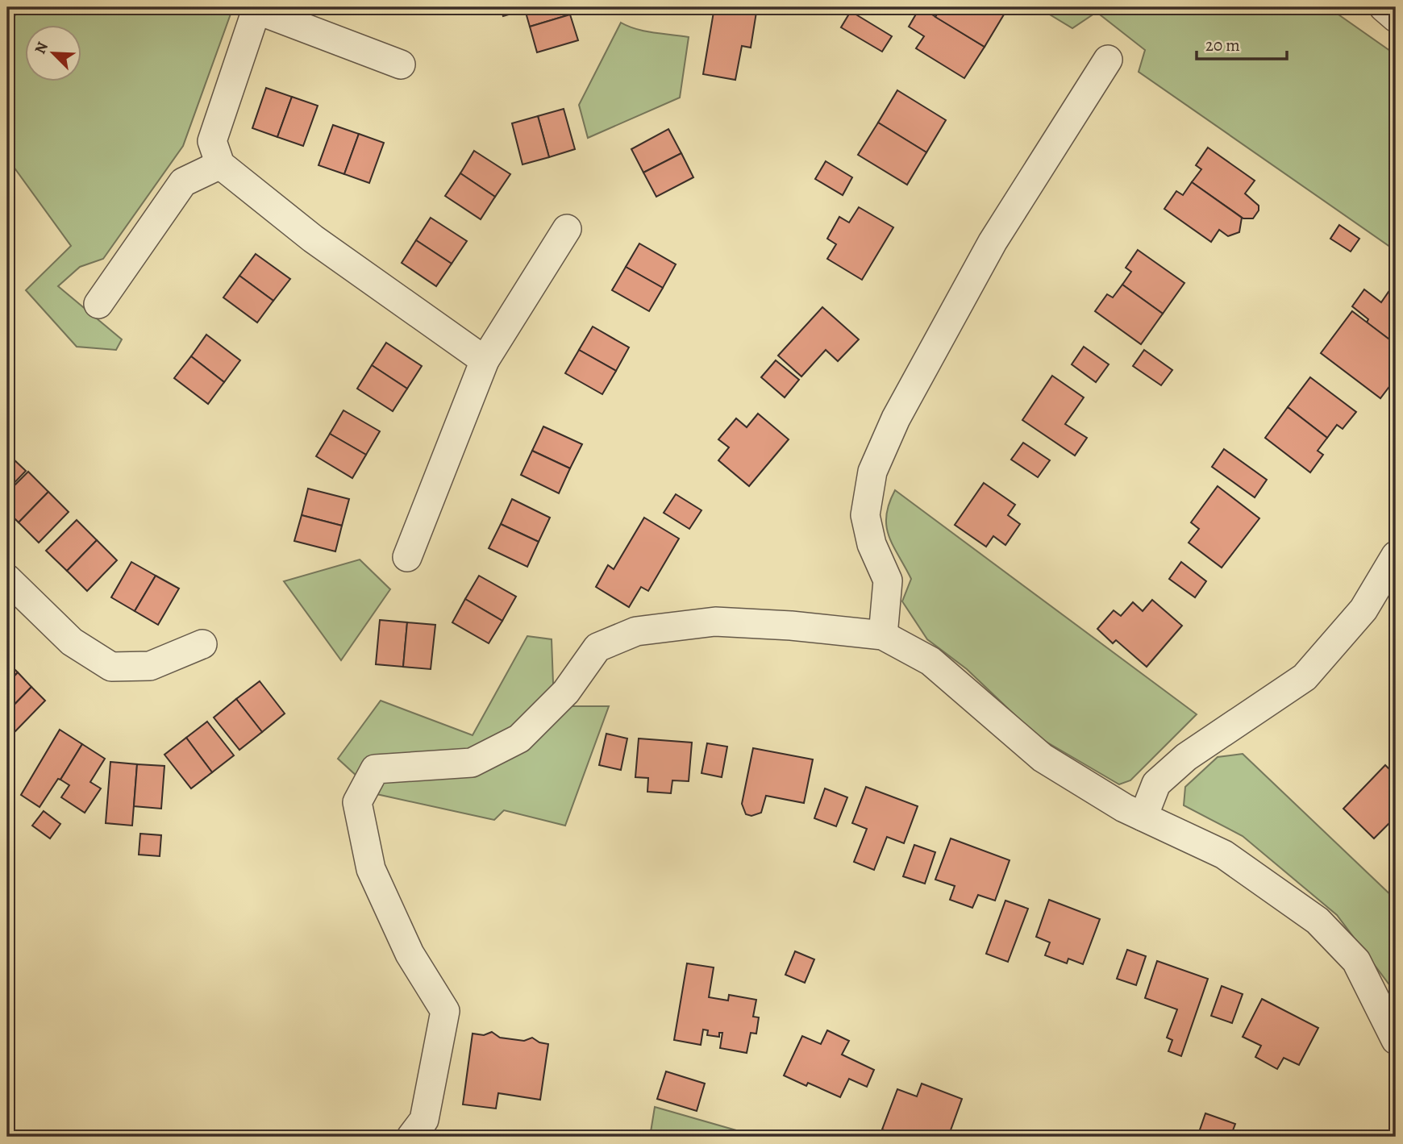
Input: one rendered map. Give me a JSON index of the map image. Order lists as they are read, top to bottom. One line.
{"scale_bar":"20 m","north":"top left"}
